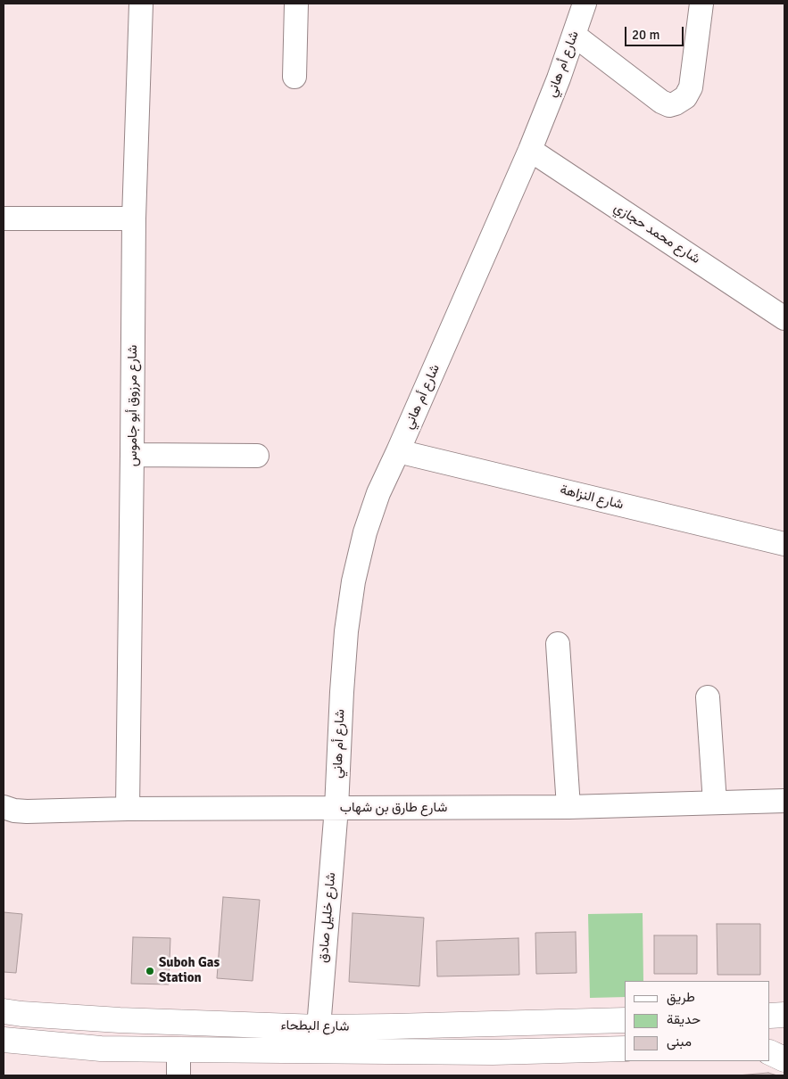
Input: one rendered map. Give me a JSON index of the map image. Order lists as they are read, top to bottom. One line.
{"streets":{"street":["شارع أم هاني","شارع محمد حجازي","شارع مرزوق أبو جاموس","شارع النزاهة","شارع طارق بن شهاب","شارع خليل صادق","شارع البطحاء"]},"crossings":[["شارع أم هاني","شارع محمد حجازي"],["شارع أم هاني","شارع النزاهة"],["شارع أم هاني","شارع طارق بن شهاب"],["شارع أم هاني","شارع خليل صادق"],["شارع مرزوق أبو جاموس","شارع طارق بن شهاب"],["شارع طارق بن شهاب","شارع خليل صادق"],["شارع خليل صادق","شارع البطحاء"]],"places":["Suboh Gas Station"],"legend":["طريق","حديقة","مبنى"],"scale_bar":"20 m"}
